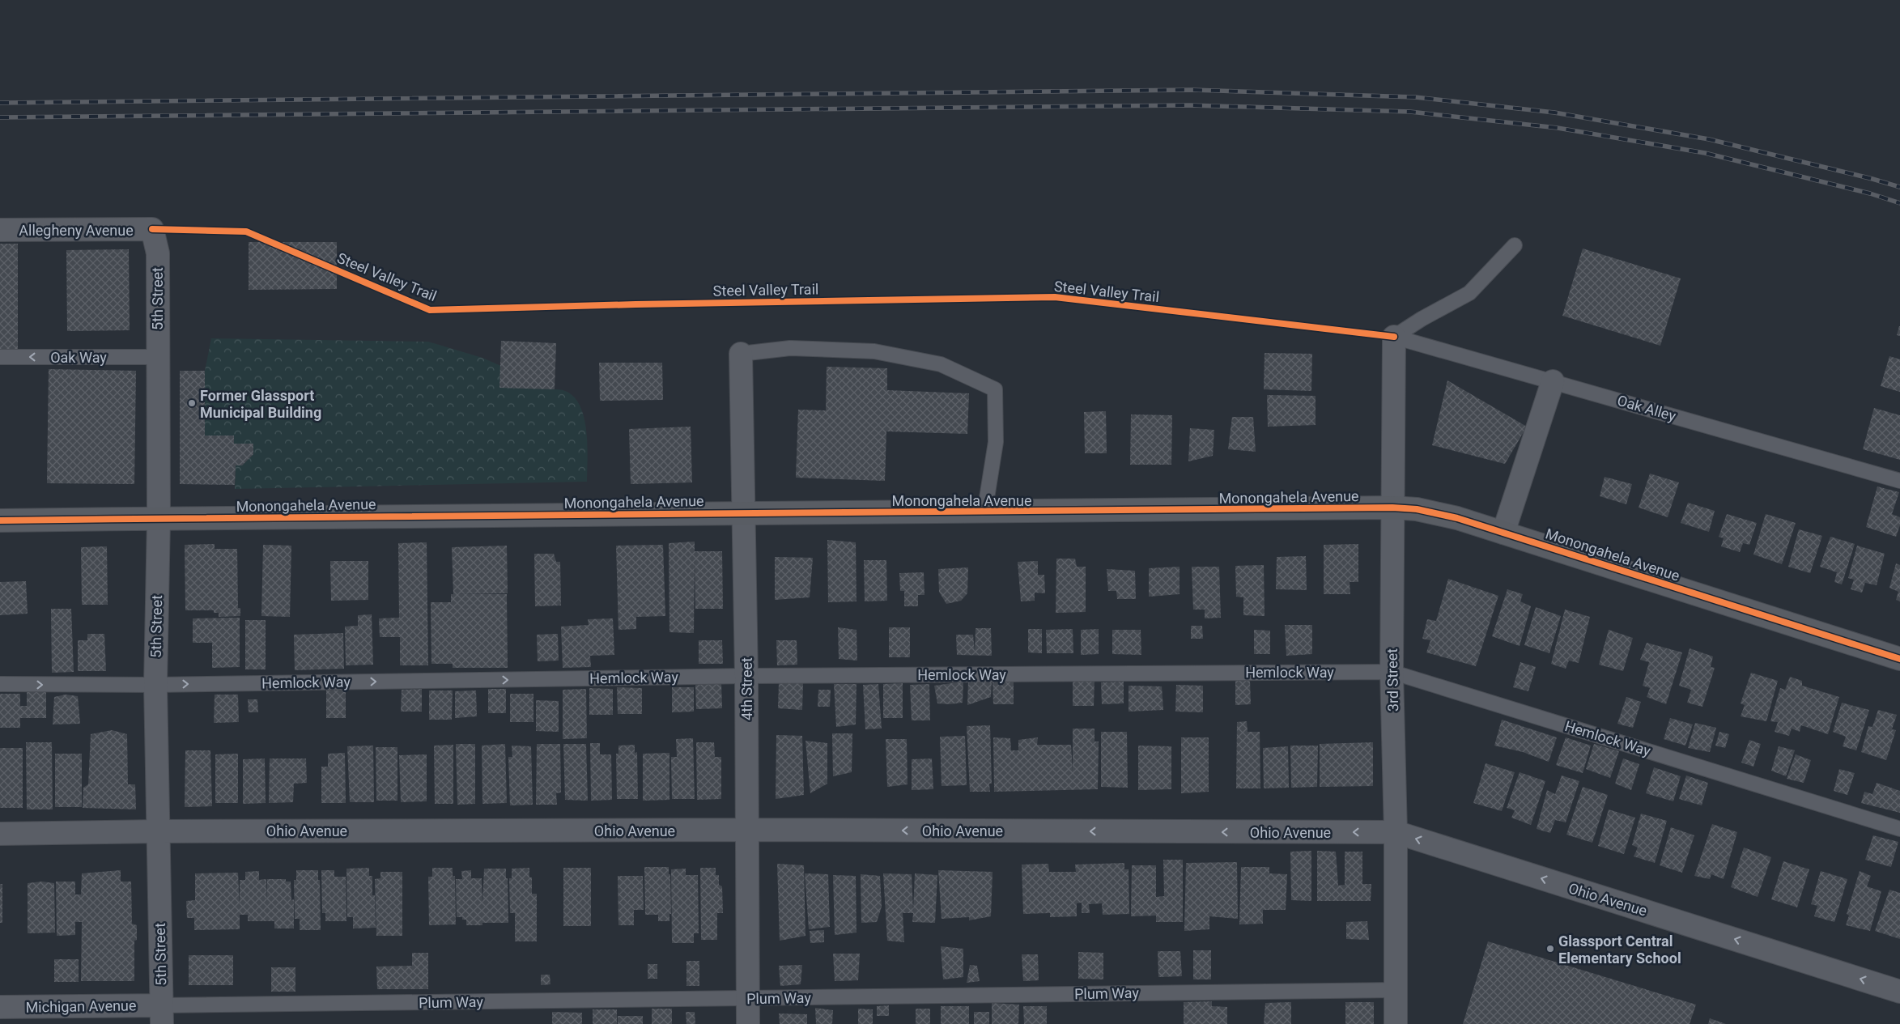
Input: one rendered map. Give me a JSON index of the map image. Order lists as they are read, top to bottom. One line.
{"streets":{"main road":["Monongahela Avenue"],"street":["Allegheny Avenue","5th Street","3rd Street","4th Street","Ohio Avenue","Michigan Avenue"],"lane":["Oak Way","Oak Alley","Hemlock Way","Plum Way"],"cycle path":["Steel Valley Trail"]},"crossings":[["Allegheny Avenue","5th Street"],["5th Street","Oak Way"],["5th Street","Monongahela Avenue"],["5th Street","Hemlock Way"],["5th Street","Ohio Avenue"],["5th Street","Plum Way"],["5th Street","Michigan Avenue"],["Oak Alley","3rd Street"],["Monongahela Avenue","3rd Street"],["Monongahela Avenue","4th Street"],["Hemlock Way","3rd Street"],["Hemlock Way","4th Street"],["3rd Street","Ohio Avenue"],["3rd Street","Plum Way"],["4th Street","Ohio Avenue"],["4th Street","Plum Way"],["Plum Way","Michigan Avenue"]],"one_way":["Oak Way","Hemlock Way","Ohio Avenue"],"places":["Former Glassport Municipal Building","Glassport Central Elementary School"]}
